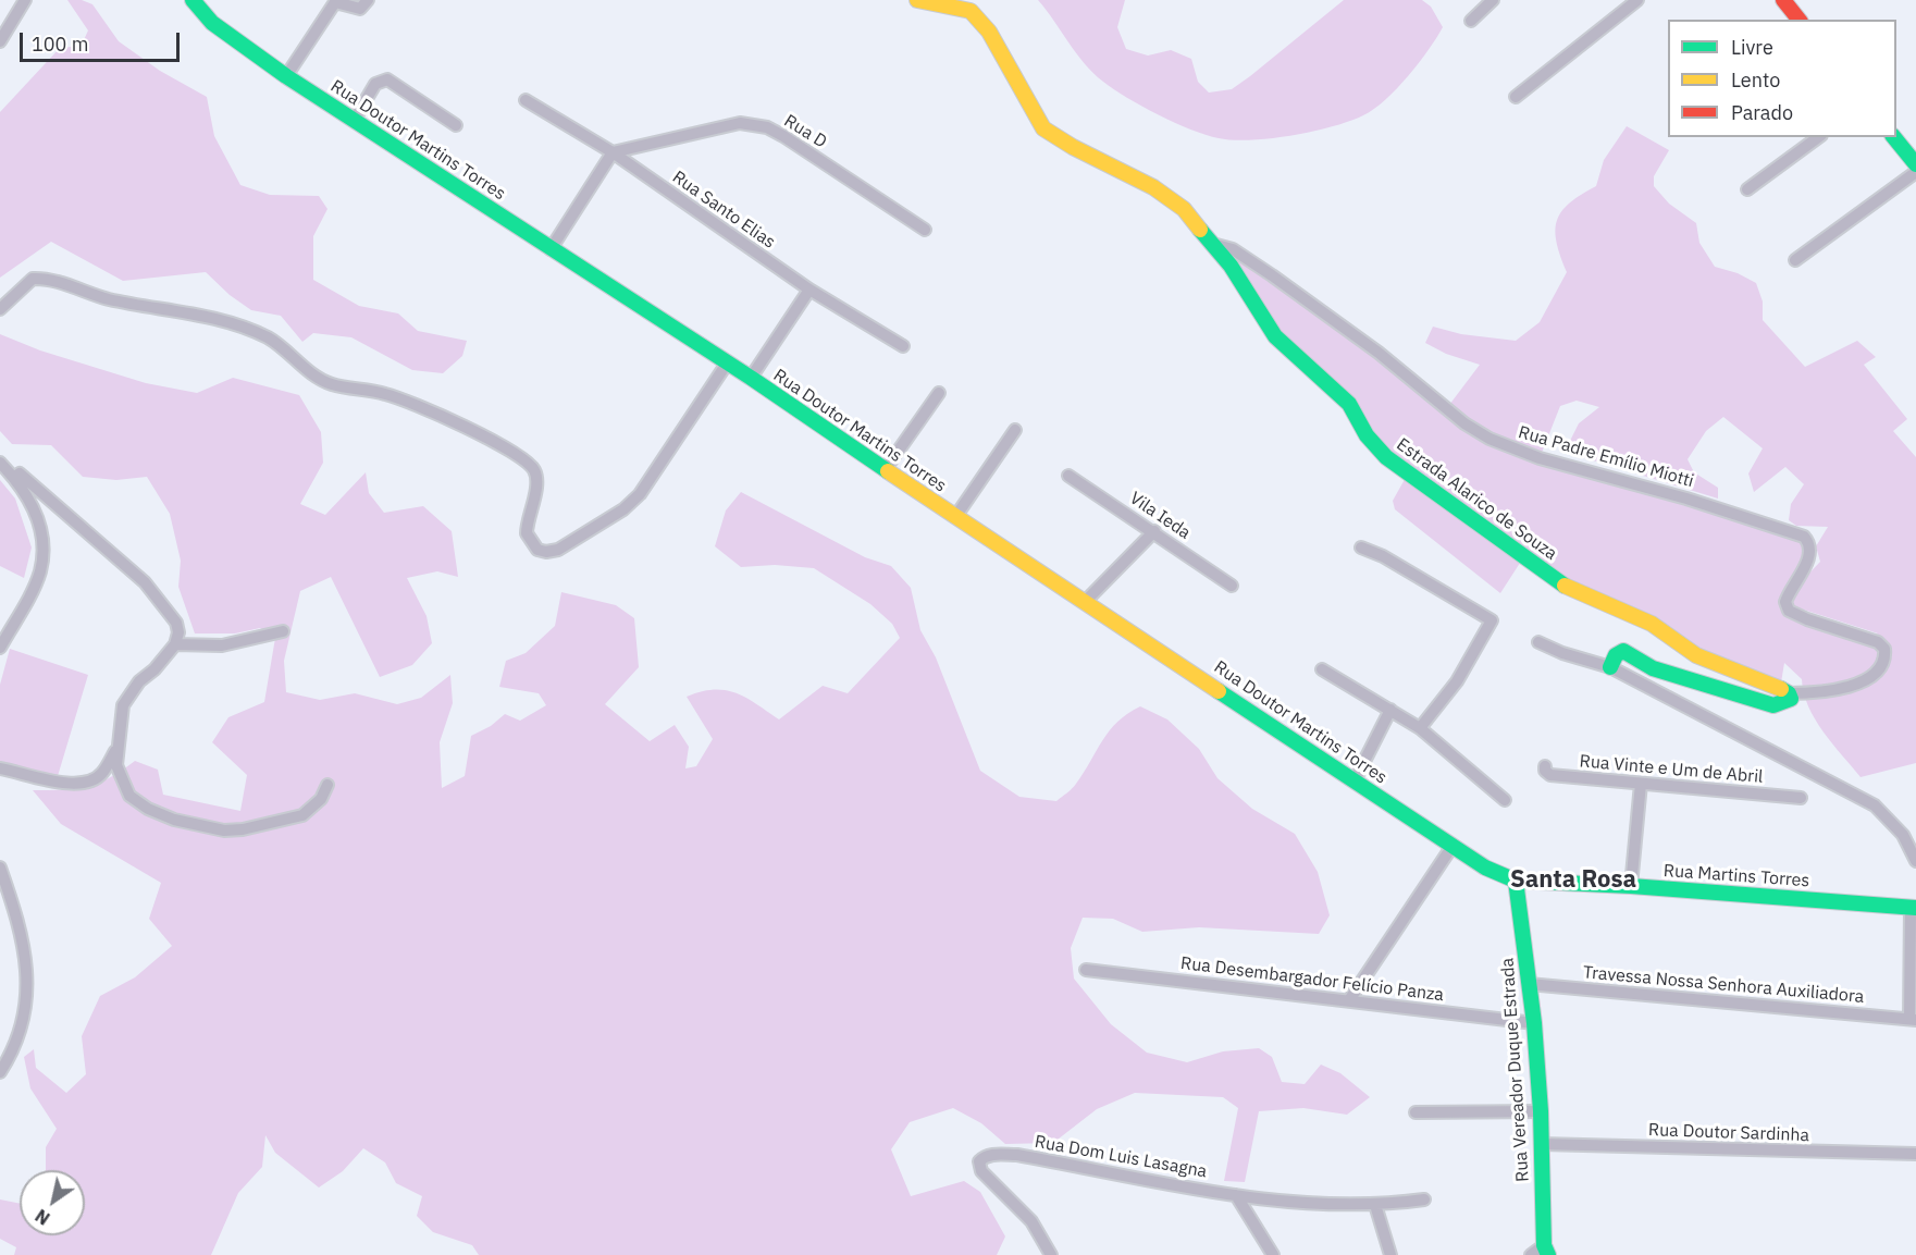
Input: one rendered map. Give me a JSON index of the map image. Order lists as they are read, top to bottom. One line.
{"streets":{"street":["Rua D","Rua Doutor Martins Torres","Rua Santo Elias","Rua Padre Emílio Miotti","Estrada Alarico de Souza","Vila Ieda","Rua Vinte e Um de Abril","Rua Martins Torres","Rua Desembargador Felício Panza","Travessa Nossa Senhora Auxiliadora","Rua Vereador Duque Estrada","Rua Doutor Sardinha","Rua Dom Luis Lasagna"]},"crossings":[["Rua D","Rua Santo Elias"],["Rua Doutor Martins Torres","Rua Martins Torres"],["Rua Doutor Martins Torres","Rua Vereador Duque Estrada"],["Rua Padre Emílio Miotti","Estrada Alarico de Souza"],["Rua Martins Torres","Rua Vereador Duque Estrada"],["Rua Desembargador Felício Panza","Rua Vereador Duque Estrada"],["Travessa Nossa Senhora Auxiliadora","Rua Vereador Duque Estrada"],["Rua Vereador Duque Estrada","Rua Doutor Sardinha"]],"districts":["Santa Rosa"],"legend":["Livre","Lento","Parado"],"scale_bar":"100 m","north":"bottom left"}
